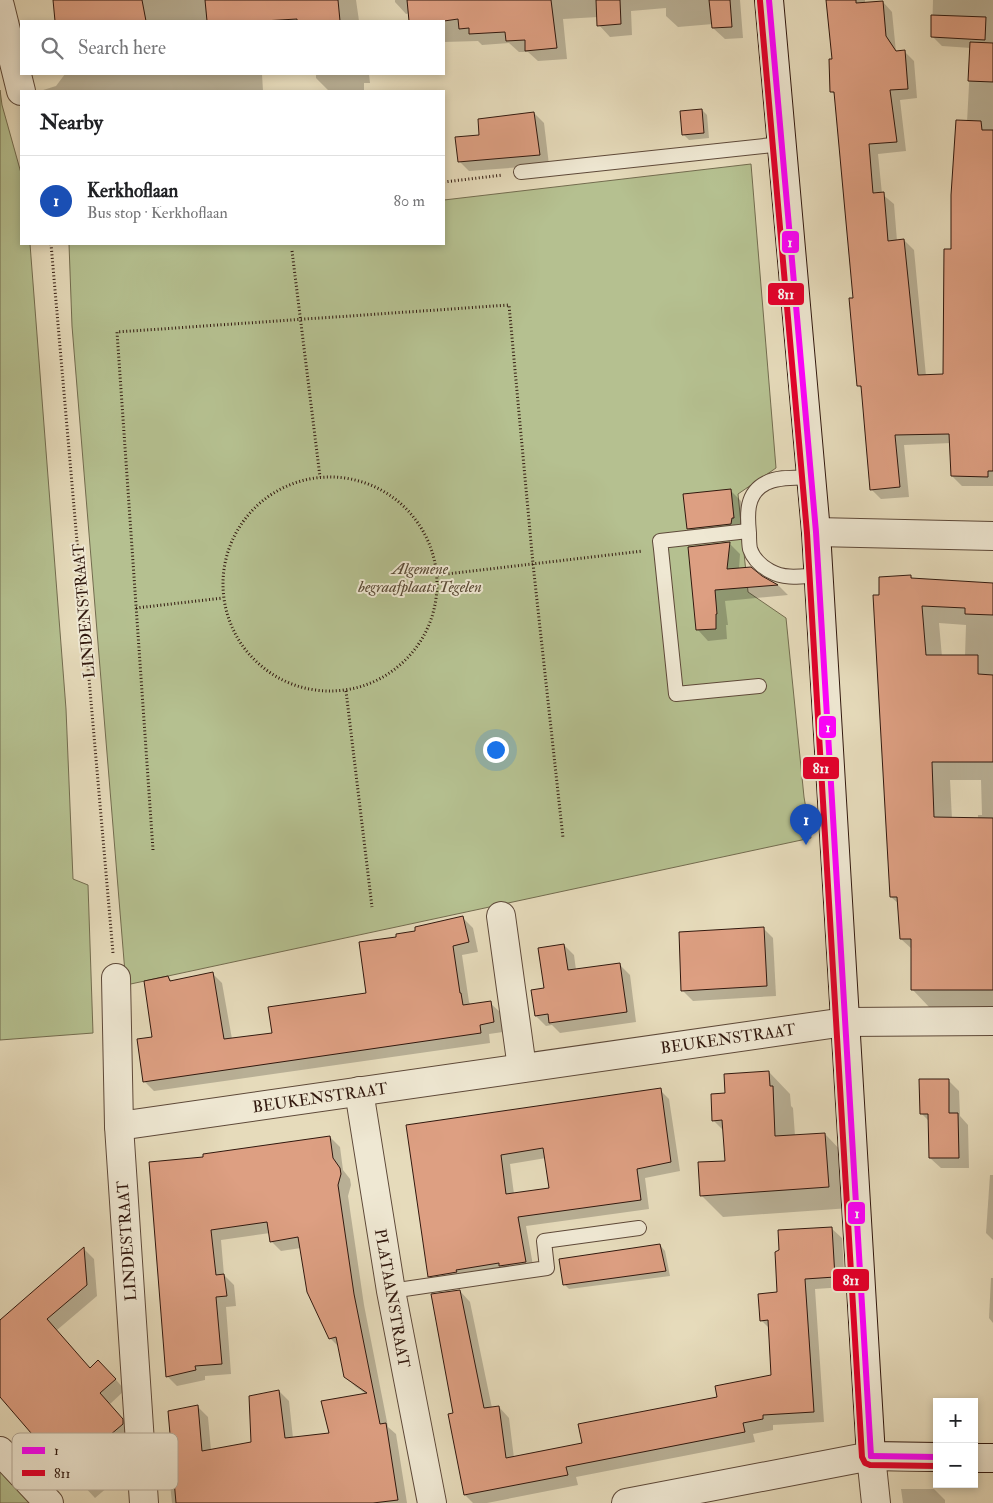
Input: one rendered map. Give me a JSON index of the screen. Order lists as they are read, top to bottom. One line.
{"streets":{"street":["BEUKENSTRAAT","LINDESTRAAT","PLATAANSTRAAT"],"path":["LINDENSTRAAT"]},"crossings":[["LINDENSTRAAT","LINDESTRAAT"],["BEUKENSTRAAT","LINDESTRAAT"],["BEUKENSTRAAT","PLATAANSTRAAT"]],"parks":["Algemene begraafplaats Tegelen"],"lines":["transit line 1","transit line 811"],"legend":["1","811"],"page":{"search":"Search here","heading":"Nearby","list":[{"mark":"1","name":"Kerkhoflaan","note":"Bus stop · Kerkhoflaan","value":"80 m"}],"pins":"1","map_buttons":["+","−"]}}
